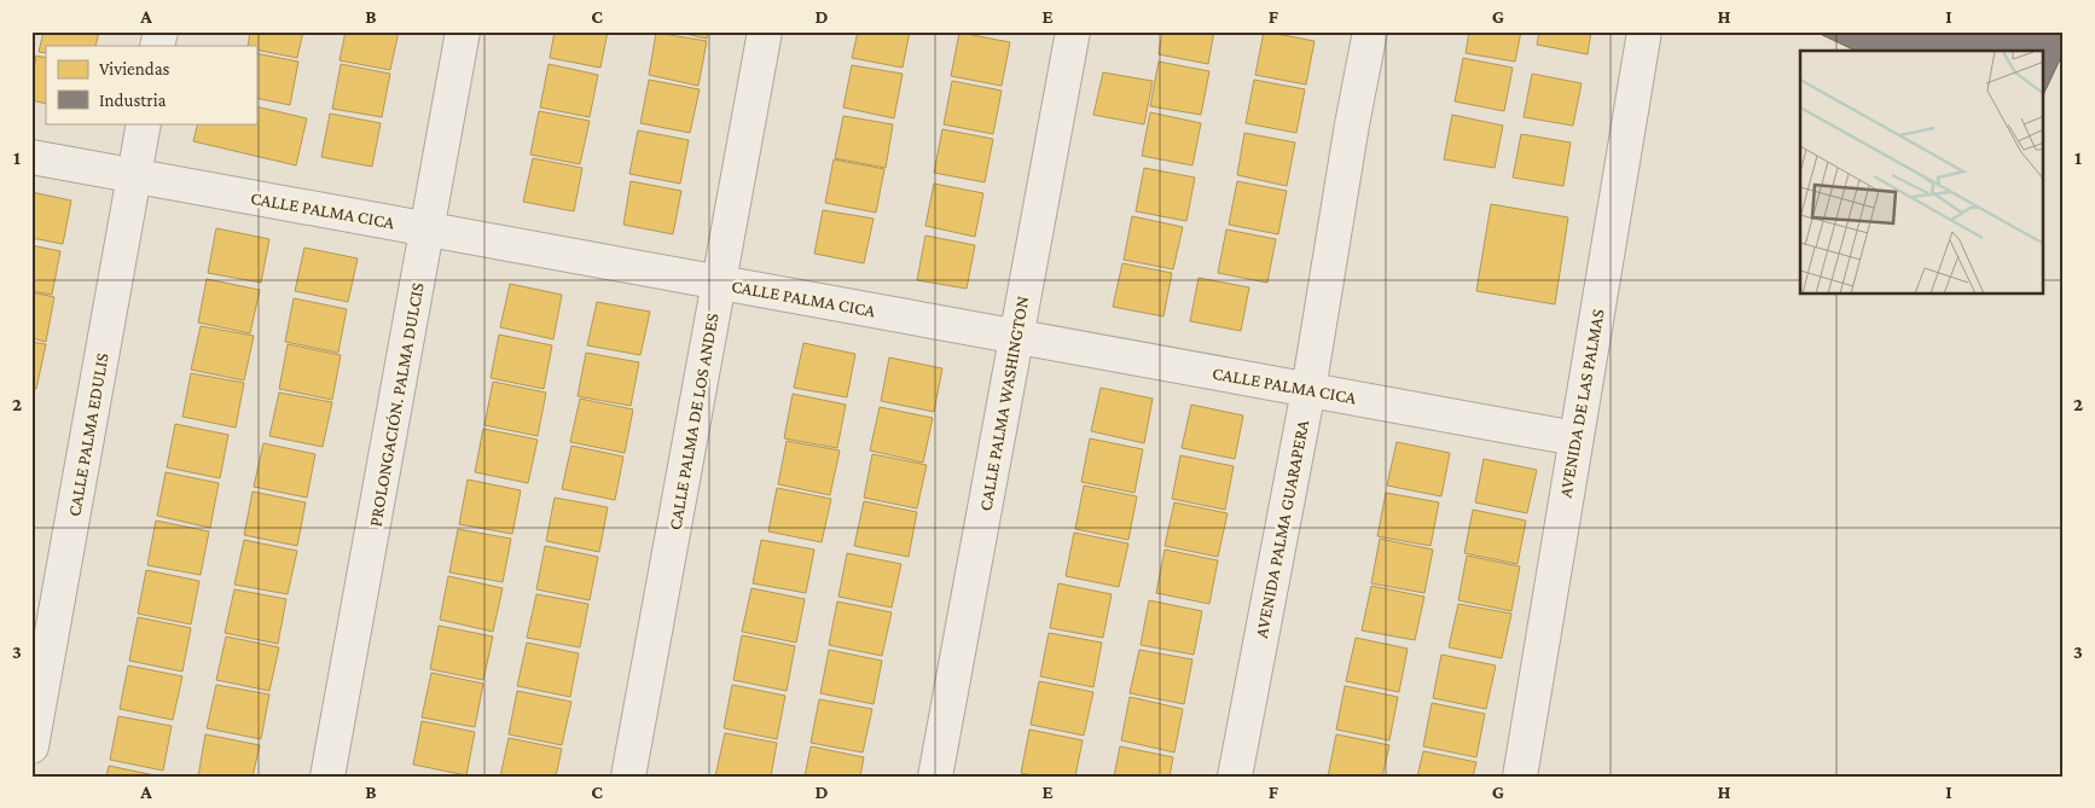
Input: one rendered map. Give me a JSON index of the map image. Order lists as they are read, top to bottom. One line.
{"streets":{"street":["CALLE PALMA CICA","CALLE PALMA WASHINGTON","AVENIDA DE LAS PALMAS","PROLONGACIÓN. PALMA DULCIS","CALLE PALMA DE LOS ANDES","CALLE PALMA EDULIS","AVENIDA PALMA GUARAPERA"]},"crossings":[["CALLE PALMA CICA","CALLE PALMA WASHINGTON"],["CALLE PALMA CICA","AVENIDA DE LAS PALMAS"],["CALLE PALMA CICA","PROLONGACIÓN. PALMA DULCIS"],["CALLE PALMA CICA","CALLE PALMA DE LOS ANDES"],["CALLE PALMA CICA","CALLE PALMA EDULIS"],["CALLE PALMA CICA","AVENIDA PALMA GUARAPERA"]],"legend":["Viviendas","Industria"],"grid":{"columns":["A","B","C","D","E","F","G","H","I"],"rows":["1","2","3"]}}
